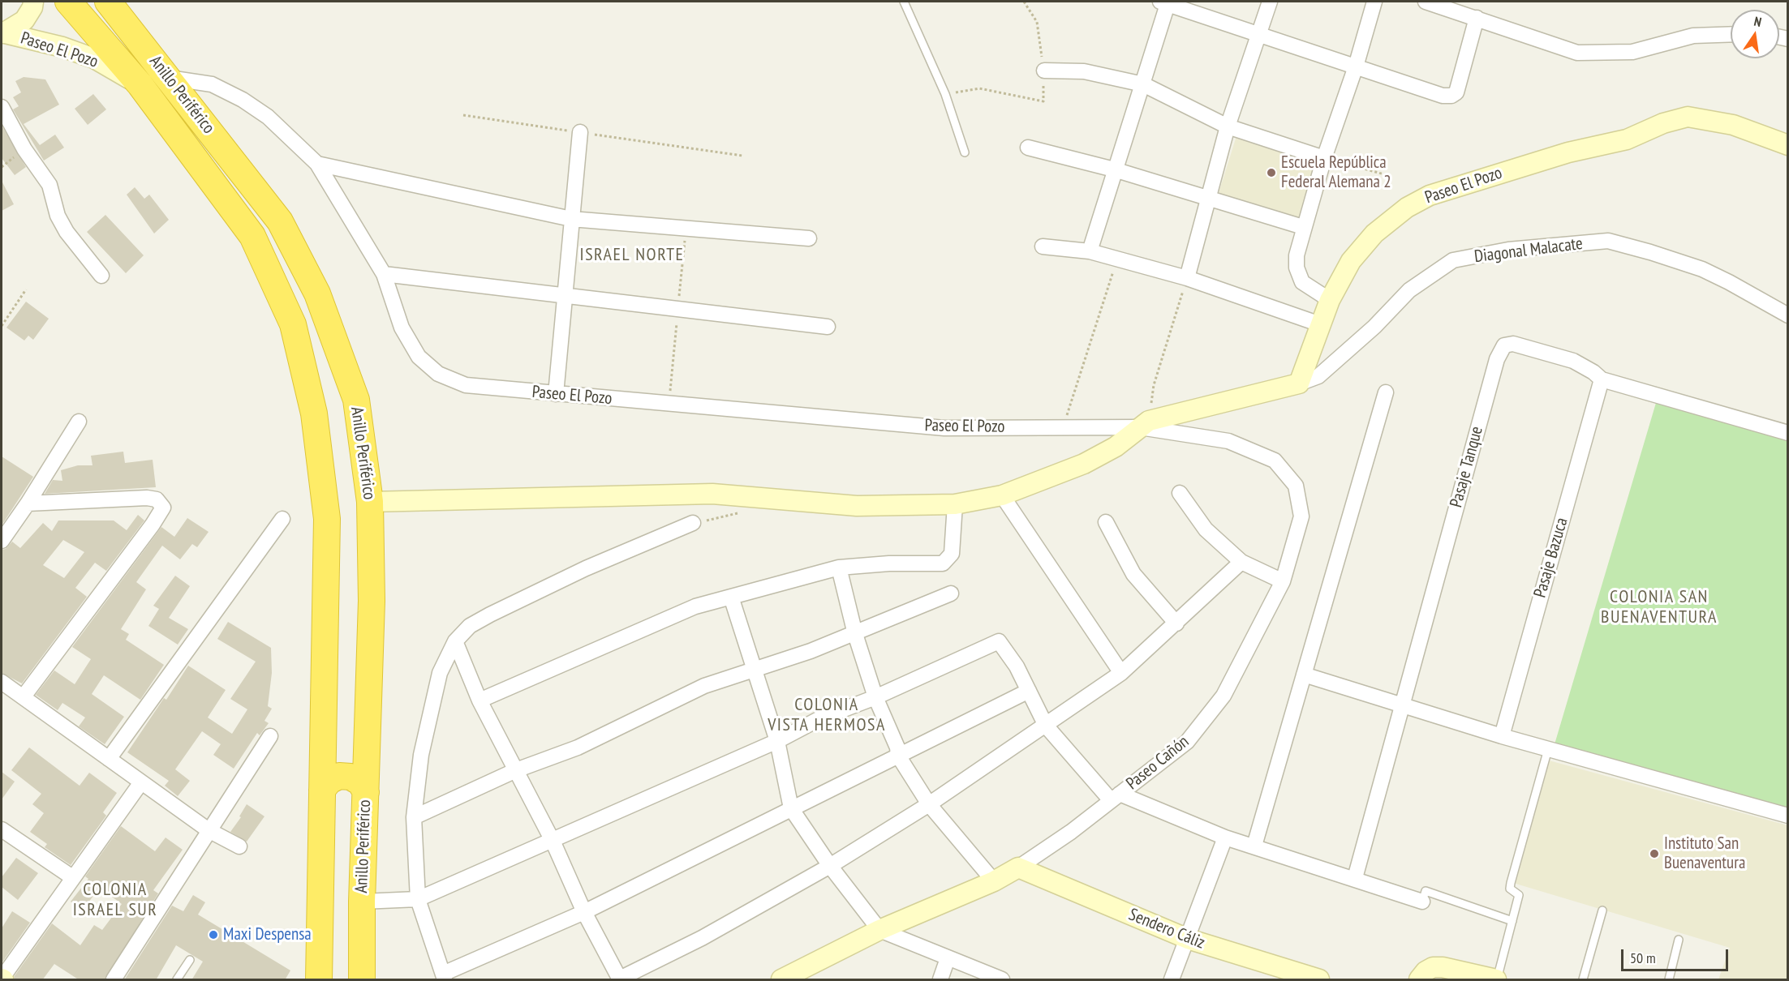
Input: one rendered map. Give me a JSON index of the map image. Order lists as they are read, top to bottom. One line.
{"streets":{"highway":["Anillo Periférico"],"street":["Paseo El Pozo","Diagonal Malacate","Pasaje Tanque","Pasaje Bazuca","Paseo Cañón","Sendero Cáliz"]},"crossings":[["Paseo El Pozo","Anillo Periférico"],["Paseo El Pozo","Diagonal Malacate"],["Paseo El Pozo","Paseo Cañón"],["Pasaje Tanque","Pasaje Bazuca"],["Paseo Cañón","Sendero Cáliz"]],"districts":["ISRAEL NORTE","COLONIA SAN BUENAVENTURA","COLONIA VISTA HERMOSA","COLONIA ISRAEL SUR"],"places":["Escuela República Federal Alemana 2","Instituto San Buenaventura","Maxi Despensa"],"scale_bar":"50 m","north":"top"}
